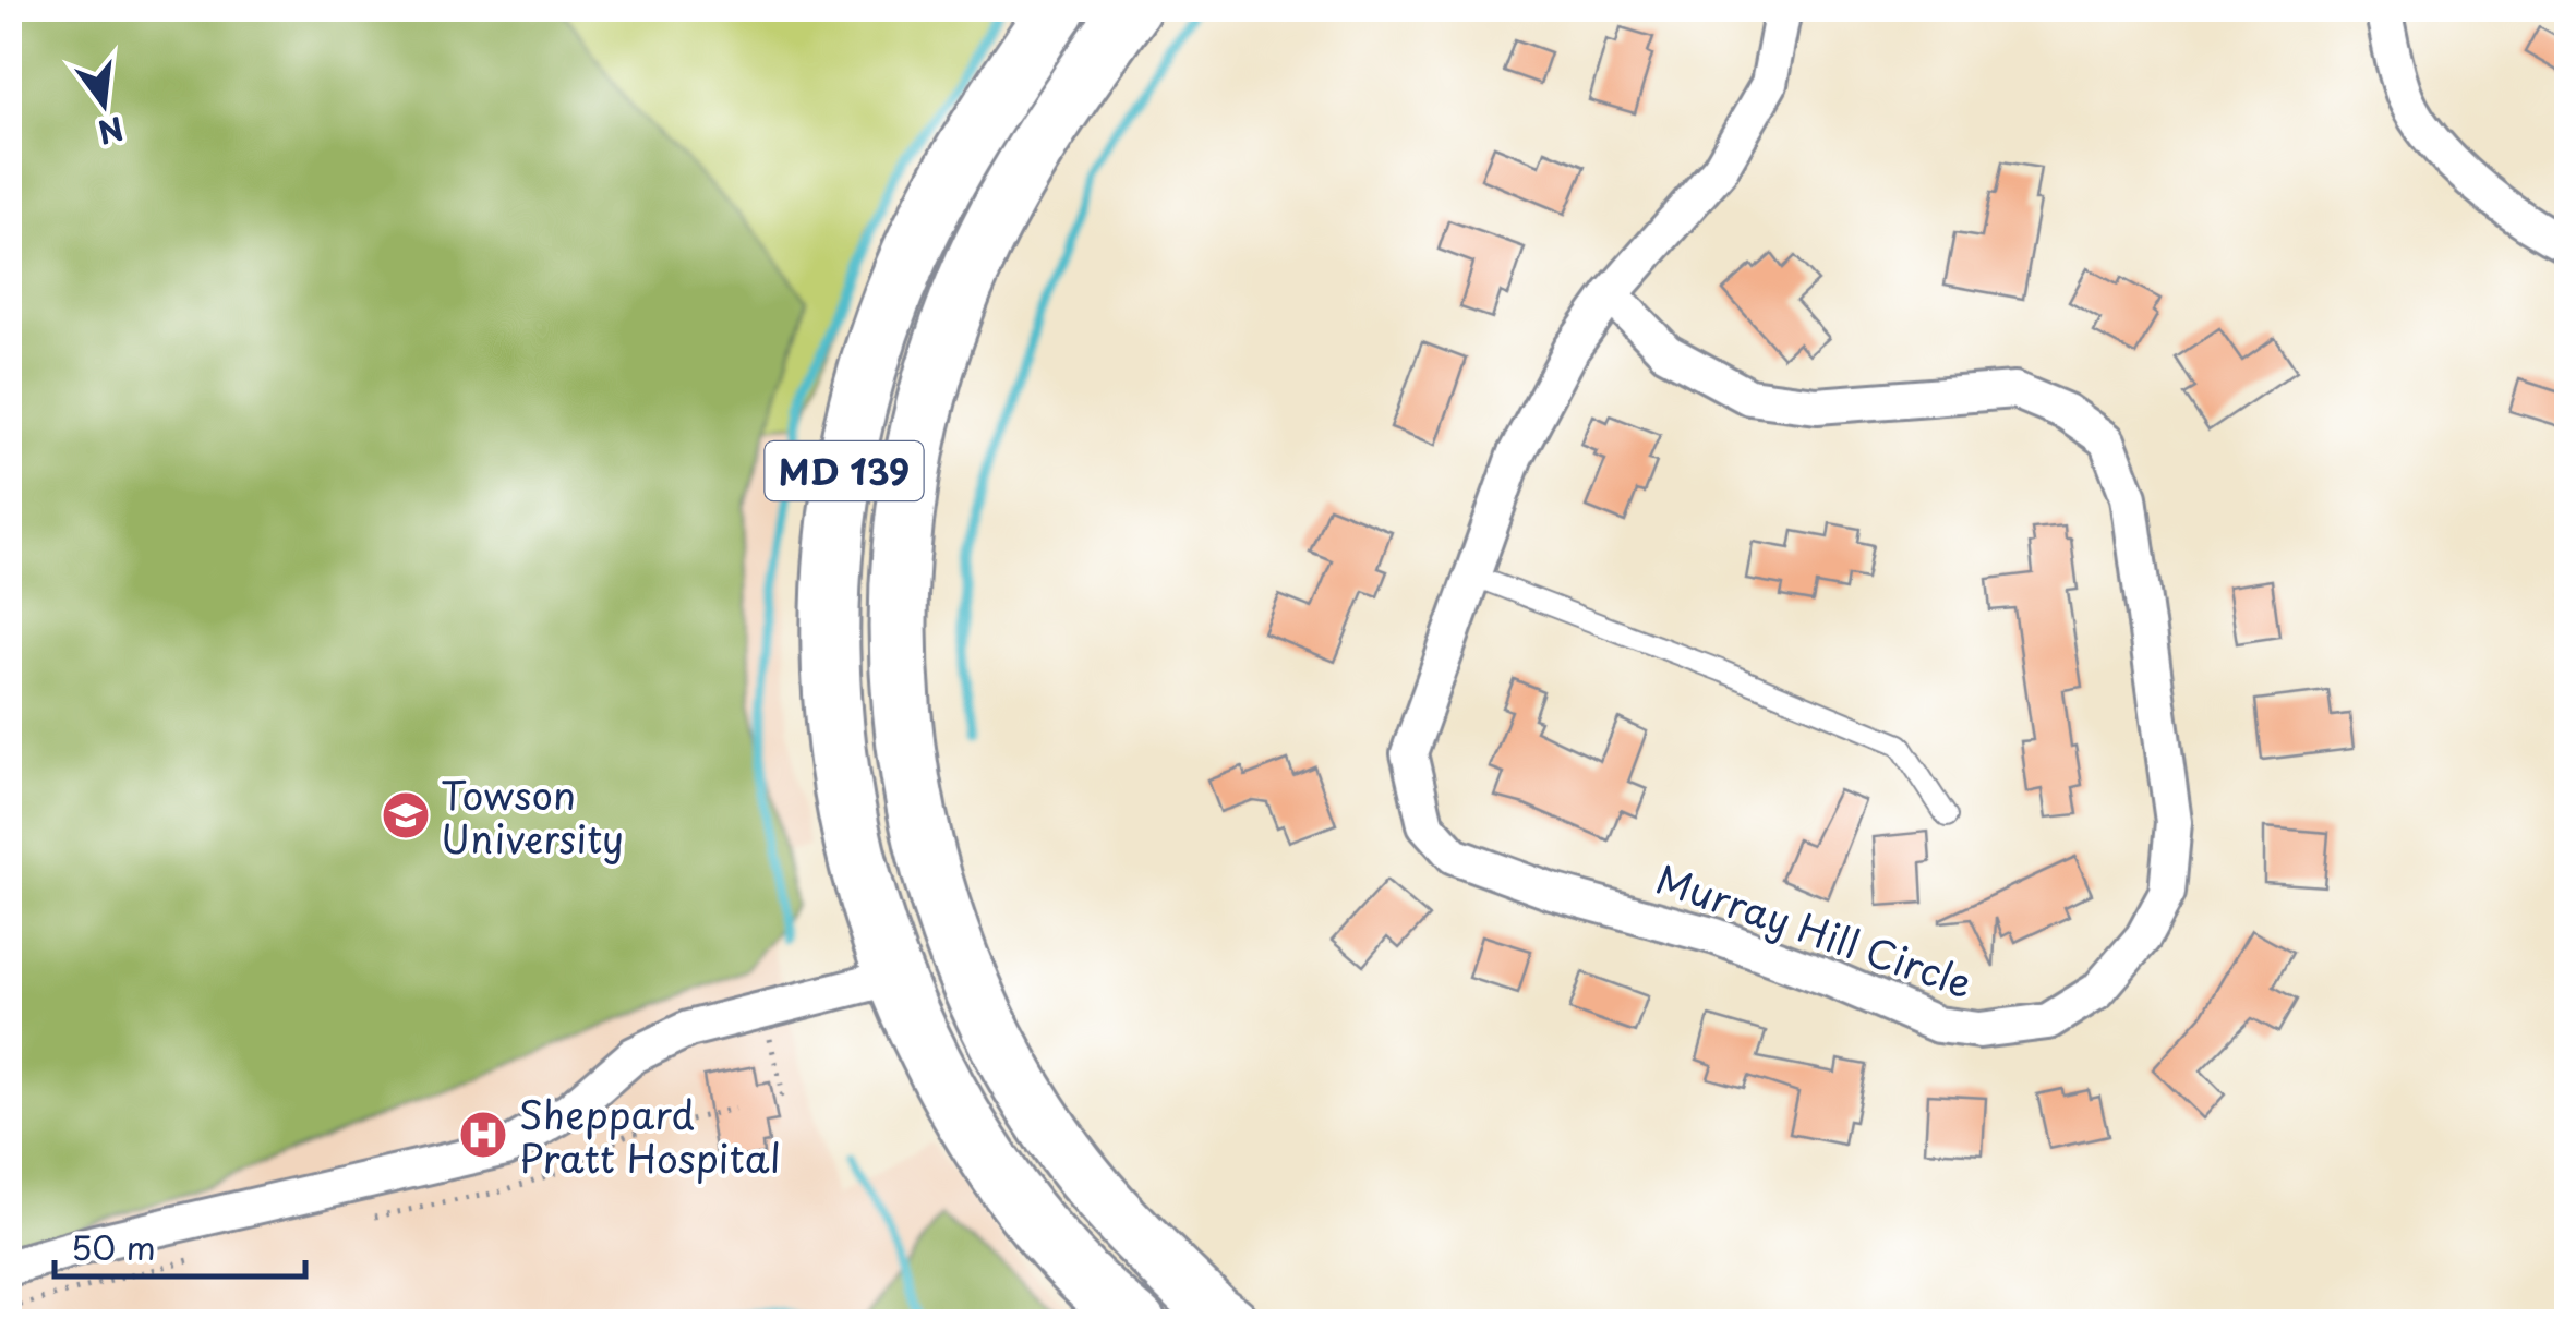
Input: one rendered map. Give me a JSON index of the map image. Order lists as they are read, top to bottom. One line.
{"streets":{"main road":["MD 139"],"street":["Murray Hill Circle"]},"places":{"school or university":["Towson University"],"hospital":["Sheppard Pratt Hospital"]},"scale_bar":"50 m","north":"bottom"}
